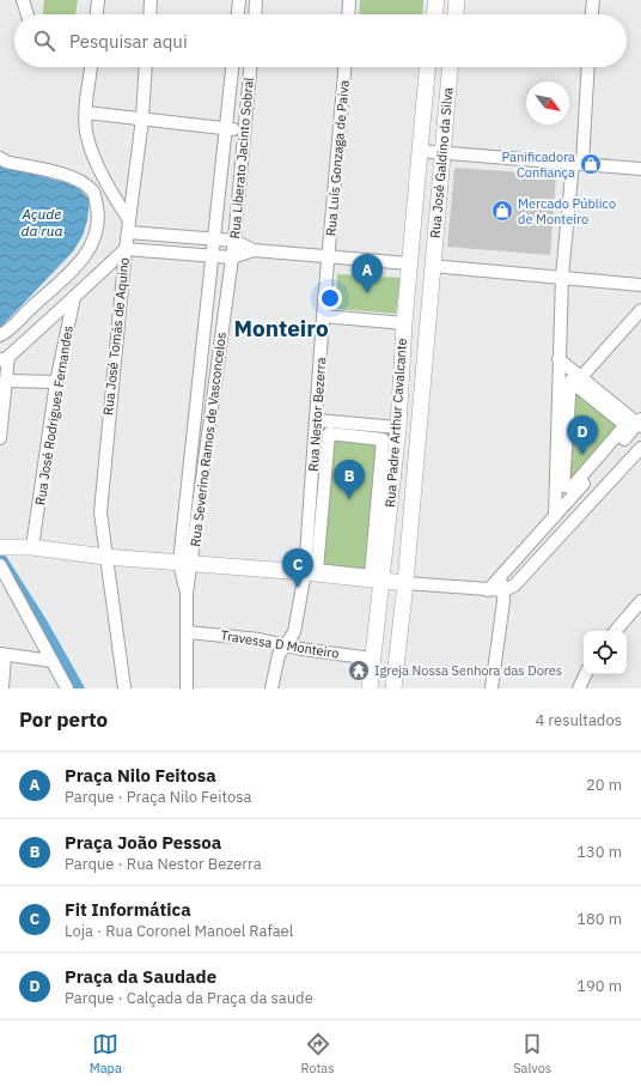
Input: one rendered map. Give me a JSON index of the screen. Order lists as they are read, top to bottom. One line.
{"streets":{"main road":["Rua José Galdino da Silva","Rua Padre Arthur Cavalcante"],"street":["Rua Liberato Jacinto Sobral","Rua Luís Gonzaga de Paiva","Rua José Tomás de Aquino","Rua Nestor Bezerra","Rua José Rodrigues Fernandes","Rua Severino Ramos de Vasconcelos","Travessa D Monteiro"]},"crossings":[["Rua Liberato Jacinto Sobral","Rua Severino Ramos de Vasconcelos"],["Rua Luís Gonzaga de Paiva","Rua Nestor Bezerra"],["Rua José Galdino da Silva","Rua Padre Arthur Cavalcante"],["Rua Padre Arthur Cavalcante","Travessa D Monteiro"]],"districts":["Monteiro"],"water":["Açude da rua"],"places":{"shop":["Panificadora Confiança","Mercado Público de Monteiro"],"temple":["Igreja Nossa Senhora das Dores"]},"north":"bottom right","page":{"search":"Pesquisar aqui","pins":["A","D","B","C"],"heading":["Por perto","4 resultados"],"list":[{"mark":"A","name":"Praça Nilo Feitosa","note":"Parque · Praça Nilo Feitosa","value":"20 m"},{"mark":"B","name":"Praça João Pessoa","note":"Parque · Rua Nestor Bezerra","value":"130 m"},{"mark":"C","name":"Fit Informática","note":"Loja · Rua Coronel Manoel Rafael","value":"180 m"},{"mark":"D","name":"Praça da Saudade","note":"Parque · Calçada da Praça da saude","value":"190 m"}],"nav":["Mapa","Rotas","Salvos"]}}
